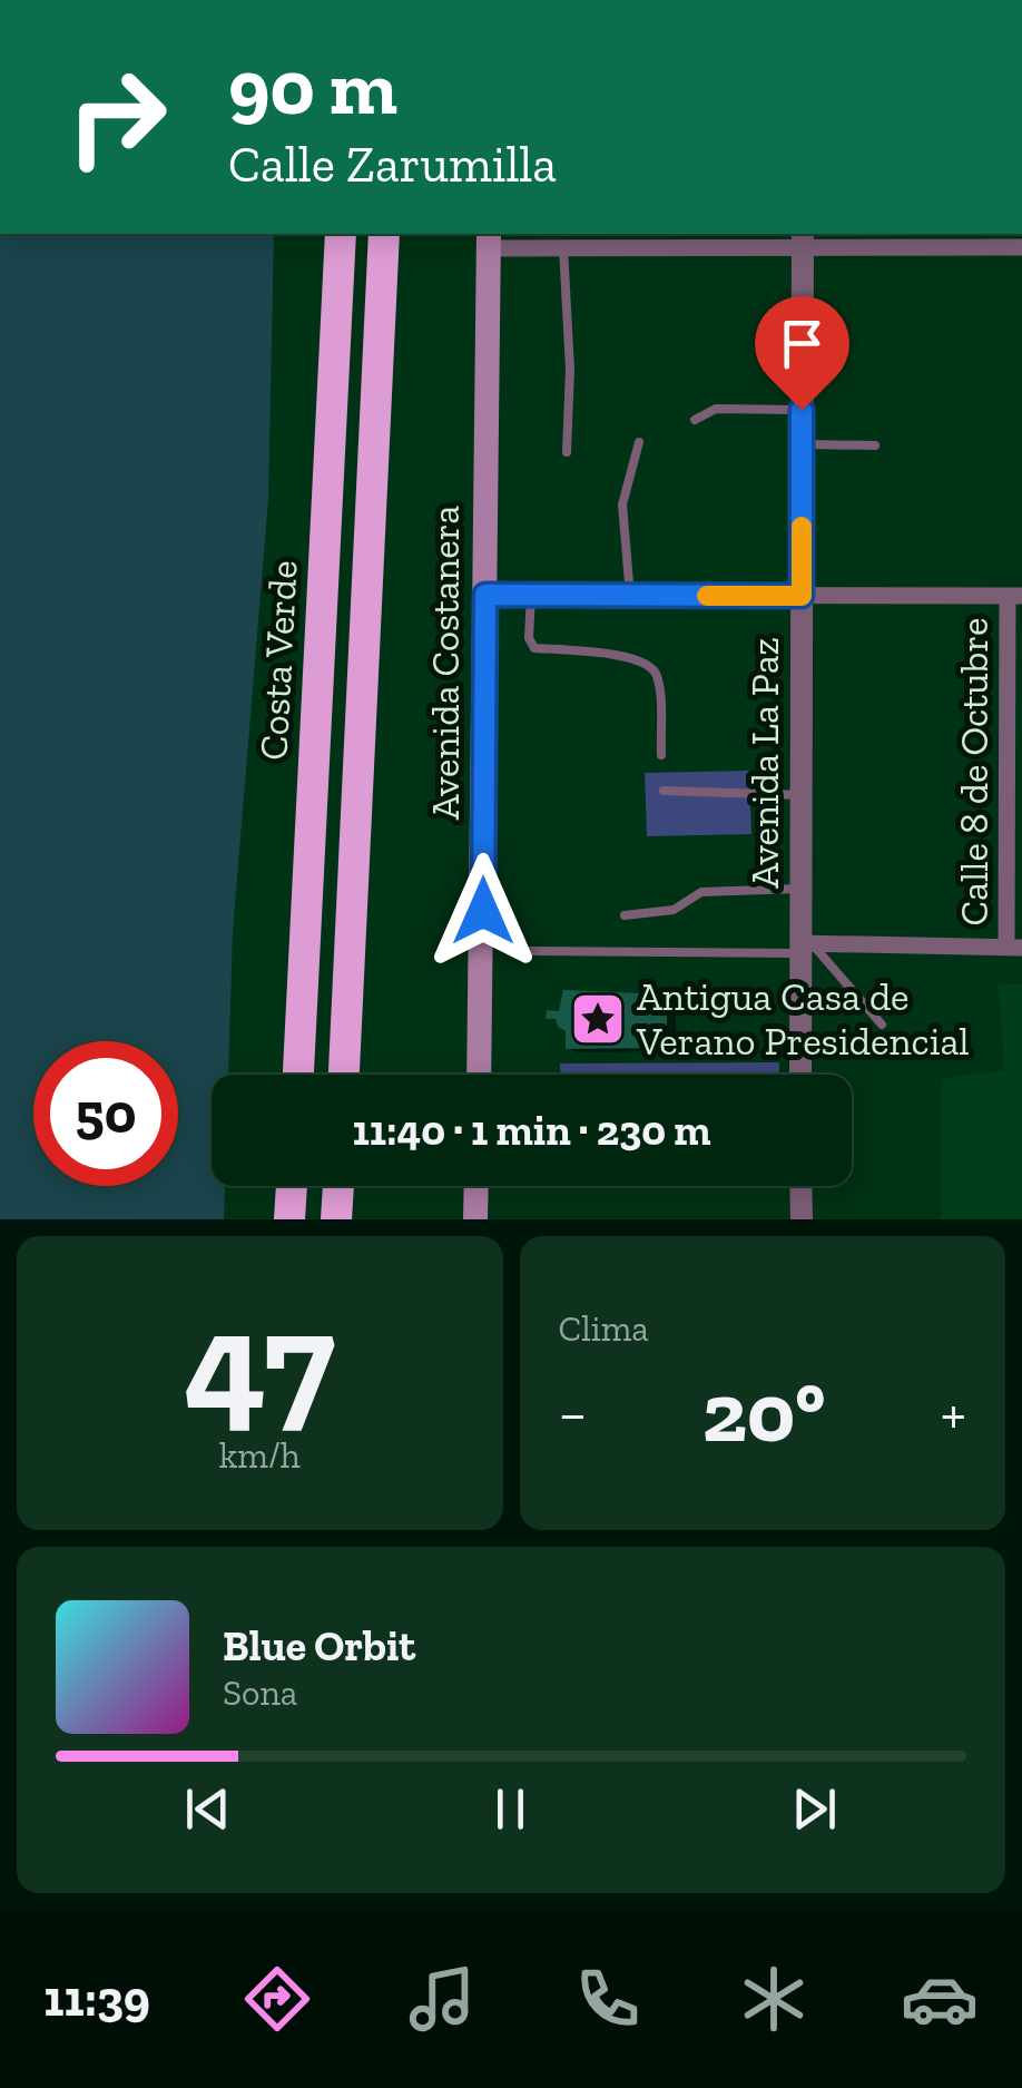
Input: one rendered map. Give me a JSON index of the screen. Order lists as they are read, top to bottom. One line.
{"streets":{"highway":["Costa Verde"],"main road":["Avenida Costanera"],"street":["Avenida La Paz","Calle 8 de Octubre"]},"places":{"place":["Antigua Casa de Verano Presidencial"]},"page":{"turn":["90 m","Calle Zarumilla"],"limit":"50","trip":"11:40 · 1 min · 230 m","tile":[["47","km/h"],"Clima"],"heat":["−","20°","+"],"song":["Blue Orbit","Sona"],"tabs":"11:39"}}
